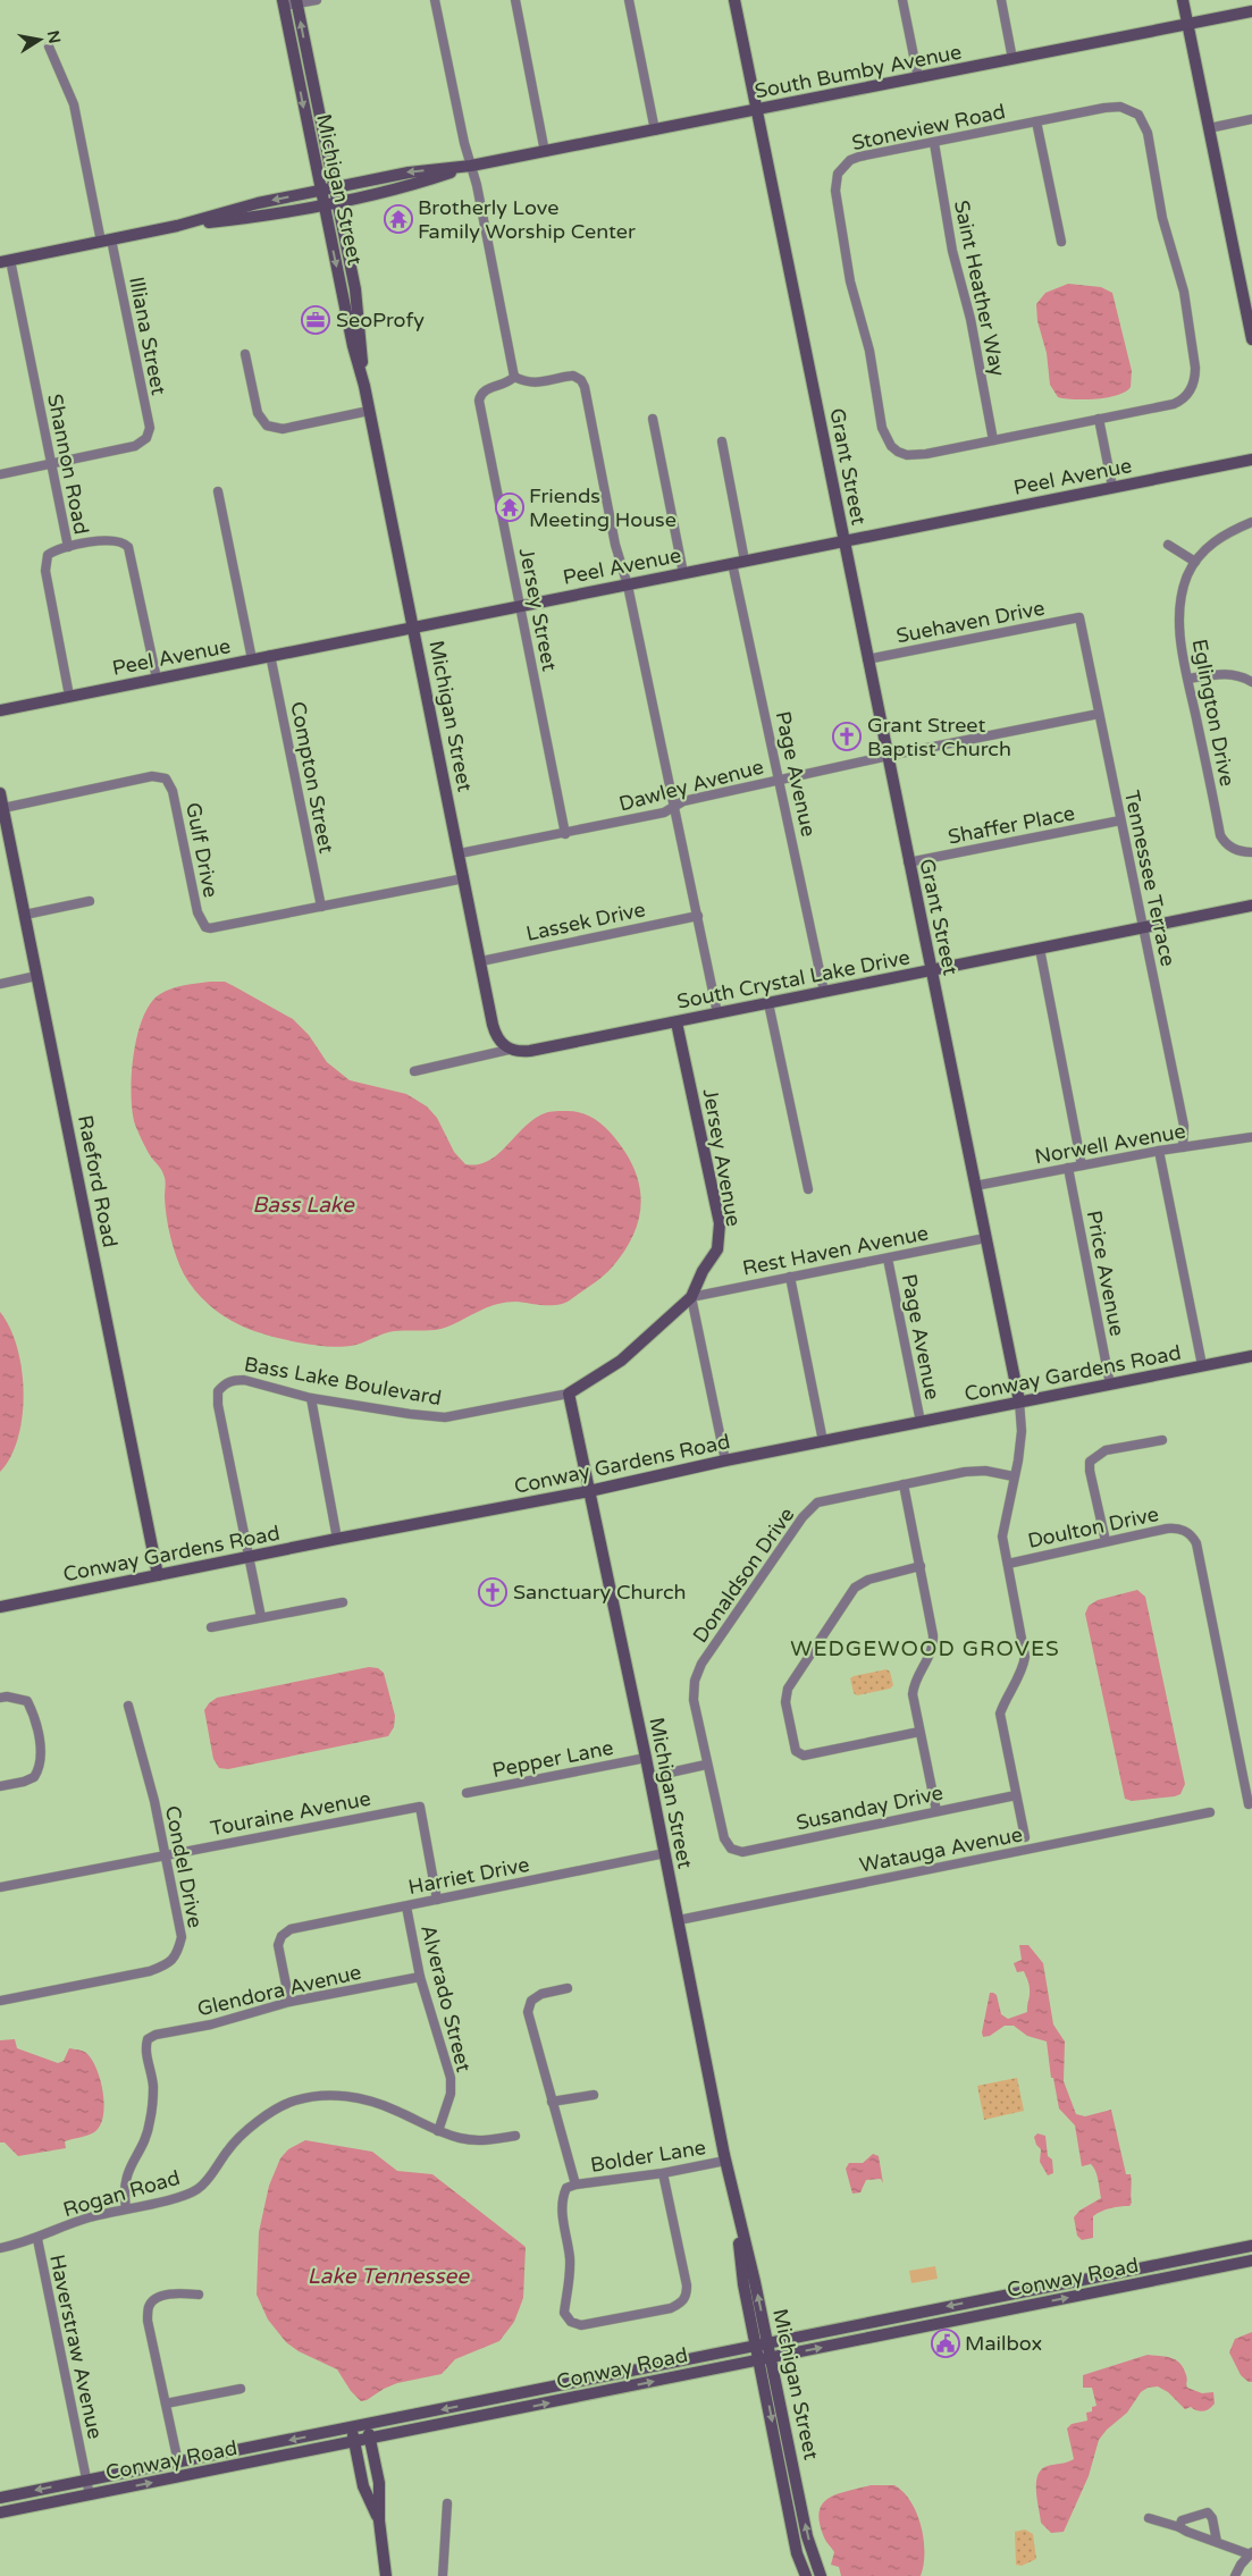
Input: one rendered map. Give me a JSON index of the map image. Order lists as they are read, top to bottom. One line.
{"streets":{"street":["South Bumby Avenue","Stoneview Road","Michigan Street","Saint Heather Way","Illiana Street","Shannon Road","Grant Street","Peel Avenue","Jersey Street","Suehaven Drive","Eglington Drive","Page Avenue","Compton Street","Dawley Avenue","Shaffer Place","Gulf Drive","Tennessee Terrace","Lassek Drive","South Crystal Lake Drive","Norwell Avenue","Jersey Avenue","Raeford Road","Rest Haven Avenue","Price Avenue","Conway Gardens Road","Bass Lake Boulevard","Doulton Drive","Donaldson Drive","Pepper Lane","Susanday Drive","Touraine Avenue","Watauga Avenue","Condel Drive","Harriet Drive","Glendora Avenue","Alverado Street","Bolder Lane","Rogan Road","Conway Road","Haverstraw Avenue"]},"crossings":[["South Bumby Avenue","Michigan Street"],["South Bumby Avenue","Illiana Street"],["South Bumby Avenue","Shannon Road"],["South Bumby Avenue","Grant Street"],["Stoneview Road","Saint Heather Way"],["Michigan Street","Peel Avenue"],["Michigan Street","Dawley Avenue"],["Michigan Street","Lassek Drive"],["Michigan Street","South Crystal Lake Drive"],["Michigan Street","Conway Gardens Road"],["Michigan Street","Bass Lake Boulevard"],["Michigan Street","Pepper Lane"],["Michigan Street","Watauga Avenue"],["Michigan Street","Harriet Drive"],["Michigan Street","Bolder Lane"],["Michigan Street","Conway Road"],["Illiana Street","Shannon Road"],["Shannon Road","Peel Avenue"],["Grant Street","Peel Avenue"],["Grant Street","Suehaven Drive"],["Grant Street","Dawley Avenue"],["Grant Street","Shaffer Place"],["Grant Street","South Crystal Lake Drive"],["Grant Street","Norwell Avenue"],["Grant Street","Rest Haven Avenue"],["Grant Street","Conway Gardens Road"],["Grant Street","Doulton Drive"],["Grant Street","Donaldson Drive"],["Grant Street","Susanday Drive"],["Peel Avenue","Jersey Street"],["Peel Avenue","Page Avenue"],["Peel Avenue","Compton Street"],["Jersey Street","Dawley Avenue"],["Suehaven Drive","Tennessee Terrace"],["Page Avenue","Dawley Avenue"],["Page Avenue","South Crystal Lake Drive"],["Page Avenue","Rest Haven Avenue"],["Page Avenue","Conway Gardens Road"],["Compton Street","Gulf Drive"],["Dawley Avenue","Tennessee Terrace"],["Shaffer Place","Tennessee Terrace"],["Gulf Drive","Raeford Road"],["Tennessee Terrace","South Crystal Lake Drive"],["Tennessee Terrace","Norwell Avenue"],["South Crystal Lake Drive","Jersey Avenue"],["Norwell Avenue","Price Avenue"],["Jersey Avenue","Rest Haven Avenue"],["Jersey Avenue","Bass Lake Boulevard"],["Raeford Road","Conway Gardens Road"],["Rest Haven Avenue","Bass Lake Boulevard"],["Price Avenue","Conway Gardens Road"],["Conway Gardens Road","Bass Lake Boulevard"],["Donaldson Drive","Susanday Drive"],["Touraine Avenue","Condel Drive"],["Touraine Avenue","Harriet Drive"],["Harriet Drive","Glendora Avenue"],["Harriet Drive","Alverado Street"],["Glendora Avenue","Alverado Street"],["Glendora Avenue","Rogan Road"],["Alverado Street","Rogan Road"],["Rogan Road","Haverstraw Avenue"],["Conway Road","Haverstraw Avenue"]],"districts":["WEDGEWOOD GROVES"],"water":["Bass Lake","Lake Tennessee"],"places":{"temple":["Brotherly Love Family Worship Center","Friends Meeting House"],"office":["SeoProfy"],"church":["Grant Street Baptist Church","Sanctuary Church"],"public building":["Mailbox"]},"north":"right"}
